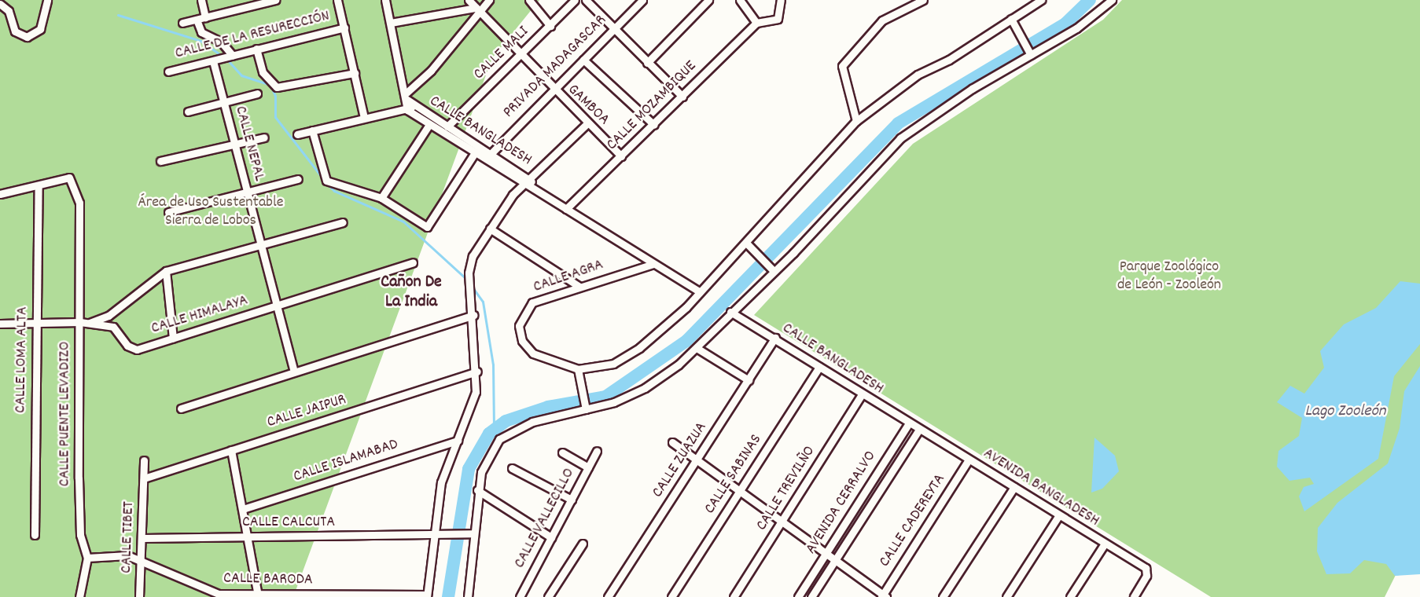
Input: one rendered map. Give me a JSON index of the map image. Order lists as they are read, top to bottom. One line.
{"streets":{"street":["CALLE DE LA RESURECCIÓN","CALLE MALI","PRIVADA MADAGASCAR","GAMBOA","CALLE MOZAMBIQUE","CALLE BANGLADESH","CALLE NEPAL","CALLE AGRA","CALLE HIMALAYA","CALLE LOMA ALTA","CALLE JAIPUR","CALLE PUENTE LEVADIZO","CALLE ZUAZUA","CALLE ISLAMABAD","CALLE SABINAS","AVENIDA BANGLADESH","CALLE TREVILÑO","AVENIDA CERRALVO","CALLE VALLECILLO","CALLE CADEREYTA","CALLE CALCUTA","CALLE TIBET","CALLE BARODA"]},"crossings":[["CALLE DE LA RESURECCIÓN","CALLE NEPAL"],["CALLE MALI","GAMBOA"],["CALLE MALI","CALLE BANGLADESH"],["PRIVADA MADAGASCAR","GAMBOA"],["PRIVADA MADAGASCAR","CALLE BANGLADESH"],["GAMBOA","CALLE MOZAMBIQUE"],["CALLE MOZAMBIQUE","CALLE BANGLADESH"],["CALLE BANGLADESH","CALLE AGRA"],["CALLE BANGLADESH","CALLE ZUAZUA"],["CALLE BANGLADESH","CALLE SABINAS"],["CALLE BANGLADESH","AVENIDA BANGLADESH"],["CALLE BANGLADESH","CALLE TREVILÑO"],["CALLE BANGLADESH","AVENIDA CERRALVO"],["CALLE NEPAL","CALLE HIMALAYA"],["CALLE HIMALAYA","CALLE LOMA ALTA"],["CALLE HIMALAYA","CALLE PUENTE LEVADIZO"],["CALLE LOMA ALTA","CALLE PUENTE LEVADIZO"],["CALLE JAIPUR","CALLE TIBET"],["CALLE PUENTE LEVADIZO","CALLE BARODA"],["AVENIDA BANGLADESH","AVENIDA CERRALVO"],["AVENIDA BANGLADESH","CALLE CADEREYTA"],["CALLE CALCUTA","CALLE TIBET"],["CALLE TIBET","CALLE BARODA"]],"districts":["Cañon De La India"],"water":["Lago Zooleón"],"parks":["Área de Uso Sustentable Sierra de Lobos","Parque Zoológico de León - Zooleón"]}
